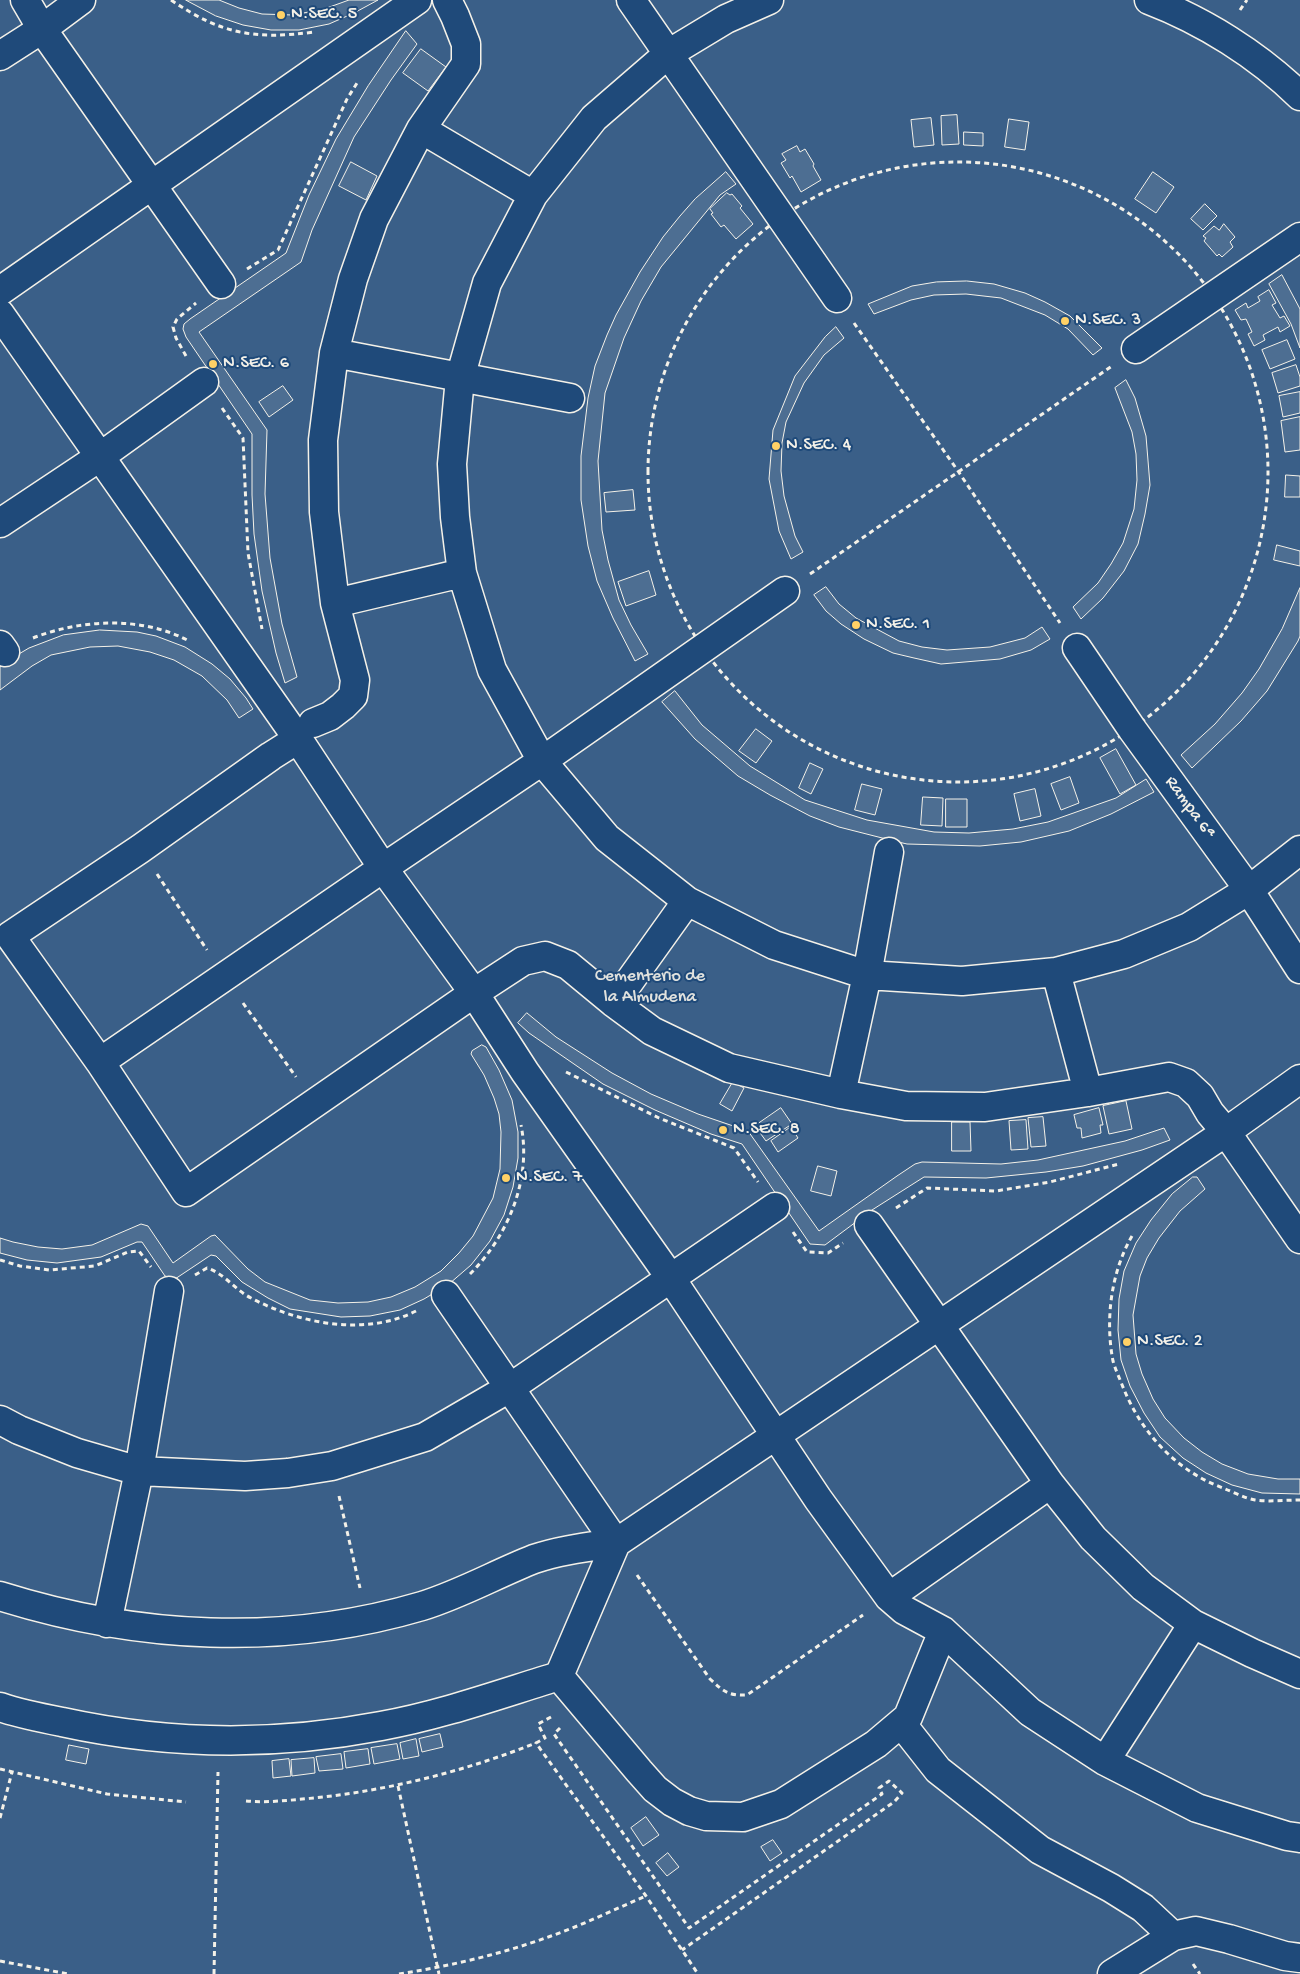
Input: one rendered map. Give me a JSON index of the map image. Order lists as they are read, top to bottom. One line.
{"streets":{"lane":["Rampa 6ª"]},"parks":["Cementerio de la Almudena"],"places":["N.SEC. 5","N.SEC. 3","N.SEC. 6","N.SEC. 4","N.SEC. 1","N.SEC. 8","N.SEC. 7","N.SEC. 2"]}
